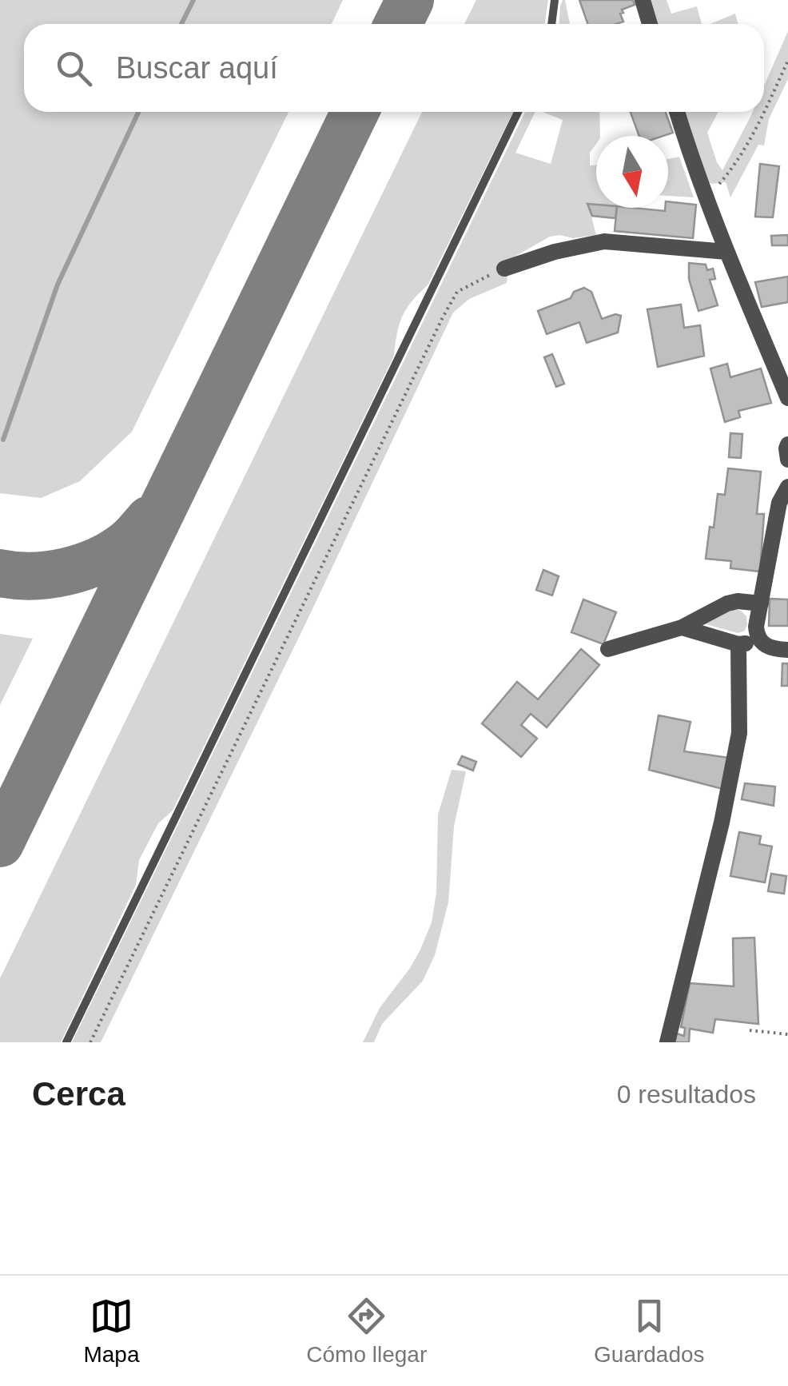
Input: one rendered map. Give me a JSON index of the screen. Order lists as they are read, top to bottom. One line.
{"north":"bottom","page":{"search":"Buscar aquí","heading":["Cerca","0 resultados"],"nav":["Mapa","Cómo llegar","Guardados"]}}
